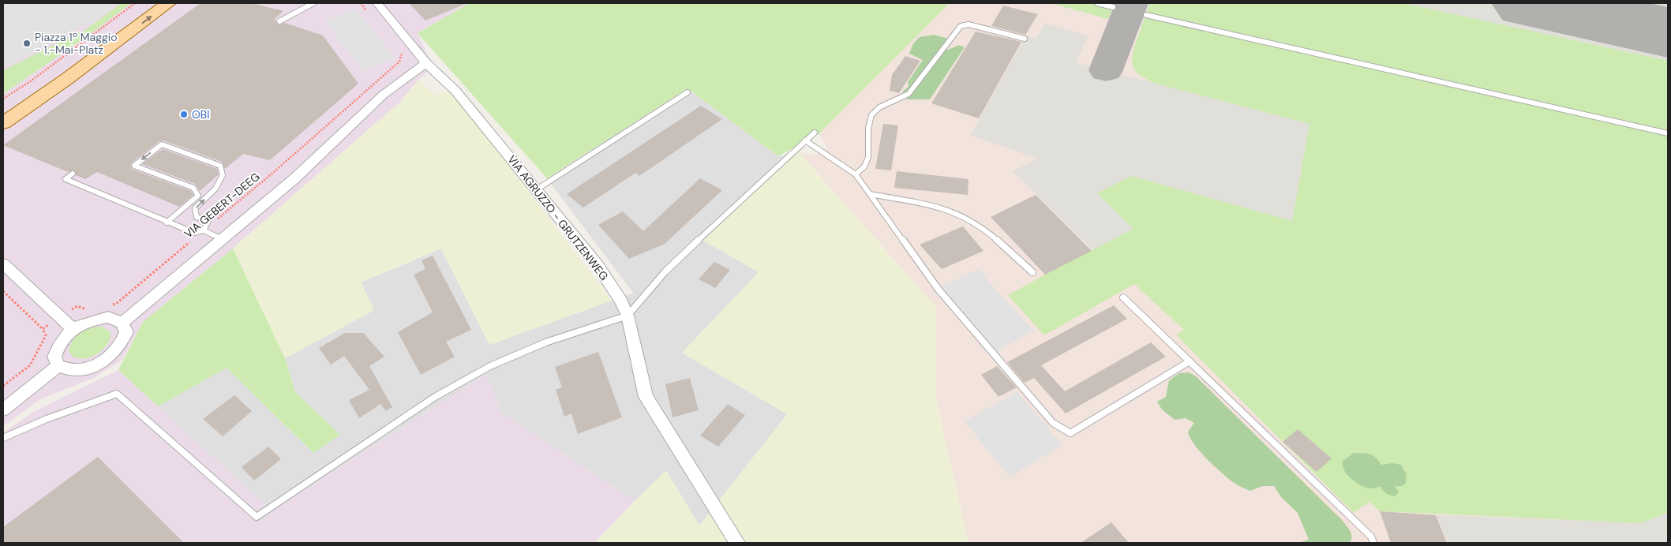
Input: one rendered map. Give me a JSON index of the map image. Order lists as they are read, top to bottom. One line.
{"streets":{"street":["VIA AGRUZZO - GRUTZENWEG"],"path":["VIA GEBERT-DEEG"]},"places":["Piazza 1º Maggio - 1.-Mai-Platz","OBI"]}
